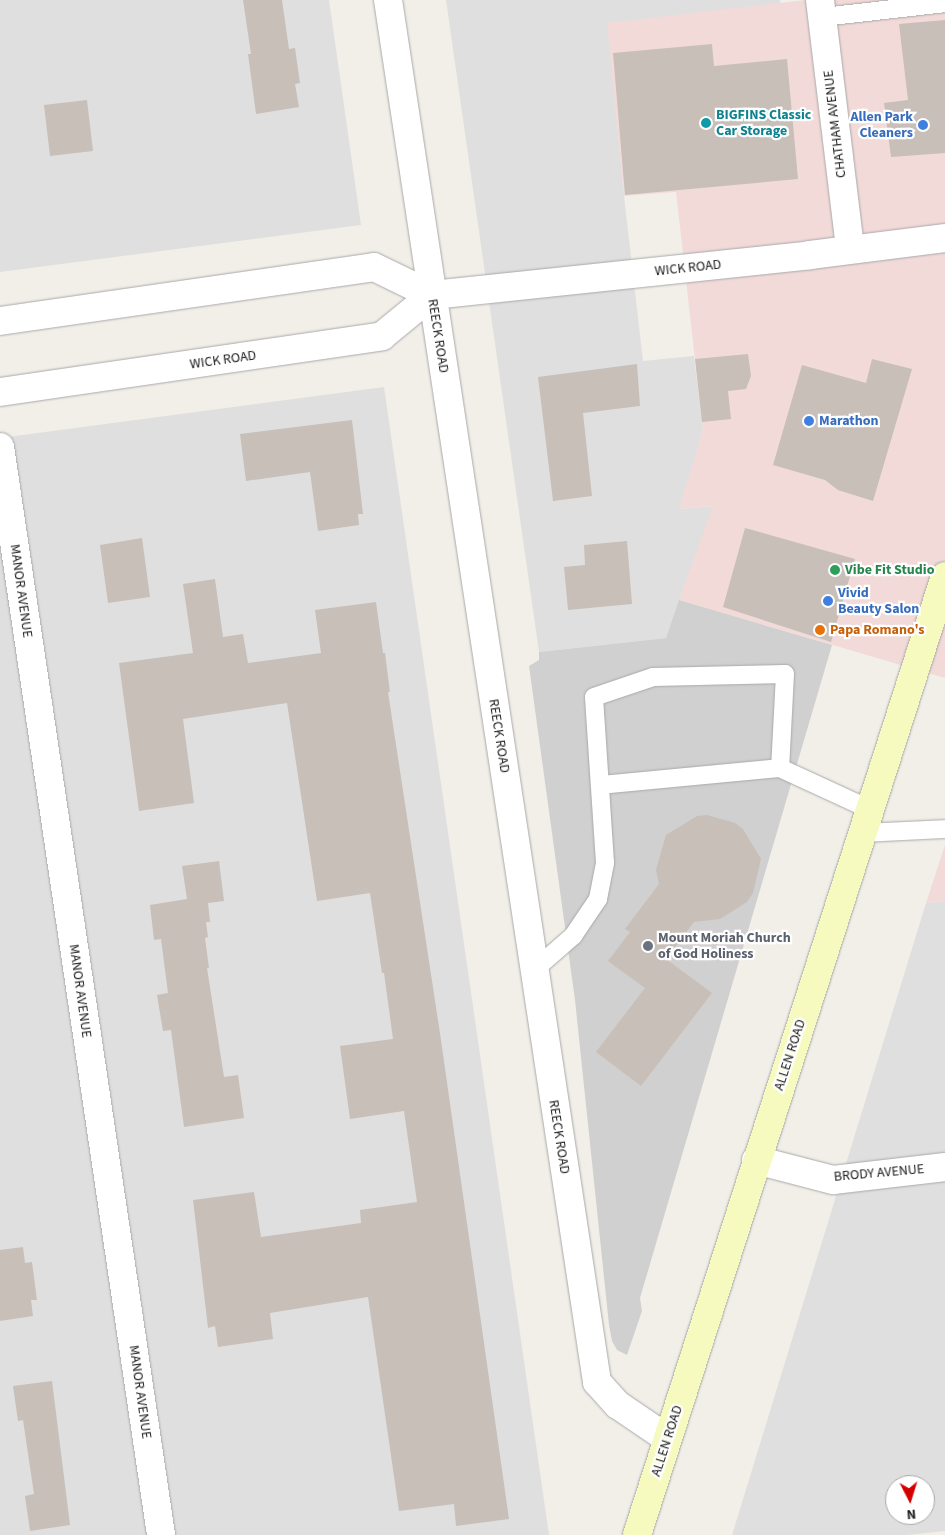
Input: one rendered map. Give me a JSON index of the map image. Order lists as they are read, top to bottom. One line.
{"streets":{"main road":["ALLEN ROAD"],"street":["CHATHAM AVENUE","WICK ROAD","REECK ROAD","MANOR AVENUE","BRODY AVENUE"]},"crossings":[["CHATHAM AVENUE","WICK ROAD"],["WICK ROAD","REECK ROAD"],["REECK ROAD","ALLEN ROAD"],["ALLEN ROAD","BRODY AVENUE"]],"places":["BIGFINS Classic Car Storage","Allen Park Cleaners","Marathon","Vibe Fit Studio","Vivid Beauty Salon","Papa Romano's","Mount Moriah Church of God Holiness"],"north":"bottom"}
